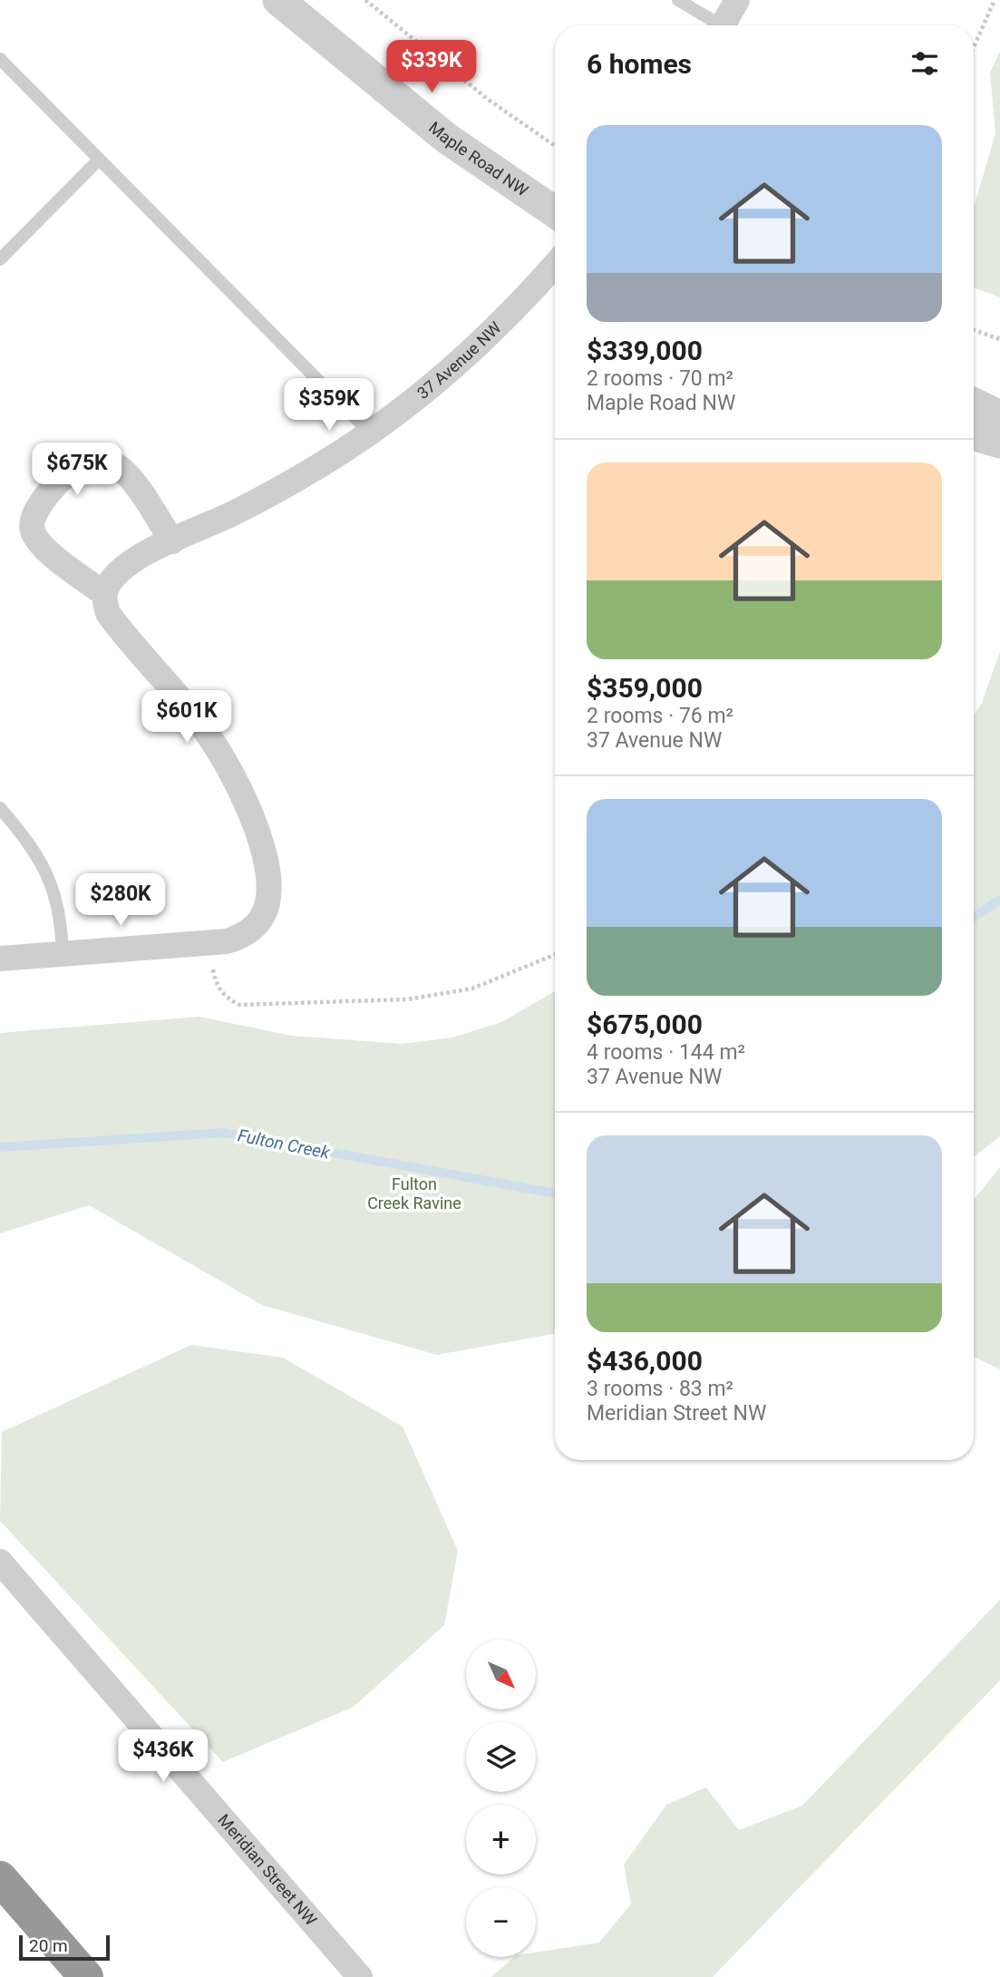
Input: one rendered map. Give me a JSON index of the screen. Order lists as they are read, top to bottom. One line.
{"streets":{"street":["Maple Road NW","37 Avenue NW","Meridian Street NW"]},"water":["Fulton Creek"],"parks":["Fulton Creek Ravine"],"scale_bar":"20 m","north":"bottom right","page":{"heading":"6 homes","price":["$339K","$359K","$675K","$601K","$280K","$436K"],"list":[{"name":"$339,000","note":"2 rooms · 70 m² · Maple Road NW"},{"name":"$359,000","note":"2 rooms · 76 m² · 37 Avenue NW"},{"name":"$675,000","note":"4 rooms · 144 m² · 37 Avenue NW"},{"name":"$436,000","note":"3 rooms · 83 m² · Meridian Street NW"}],"map_buttons":["+","−"],"scale":"20 m"}}
